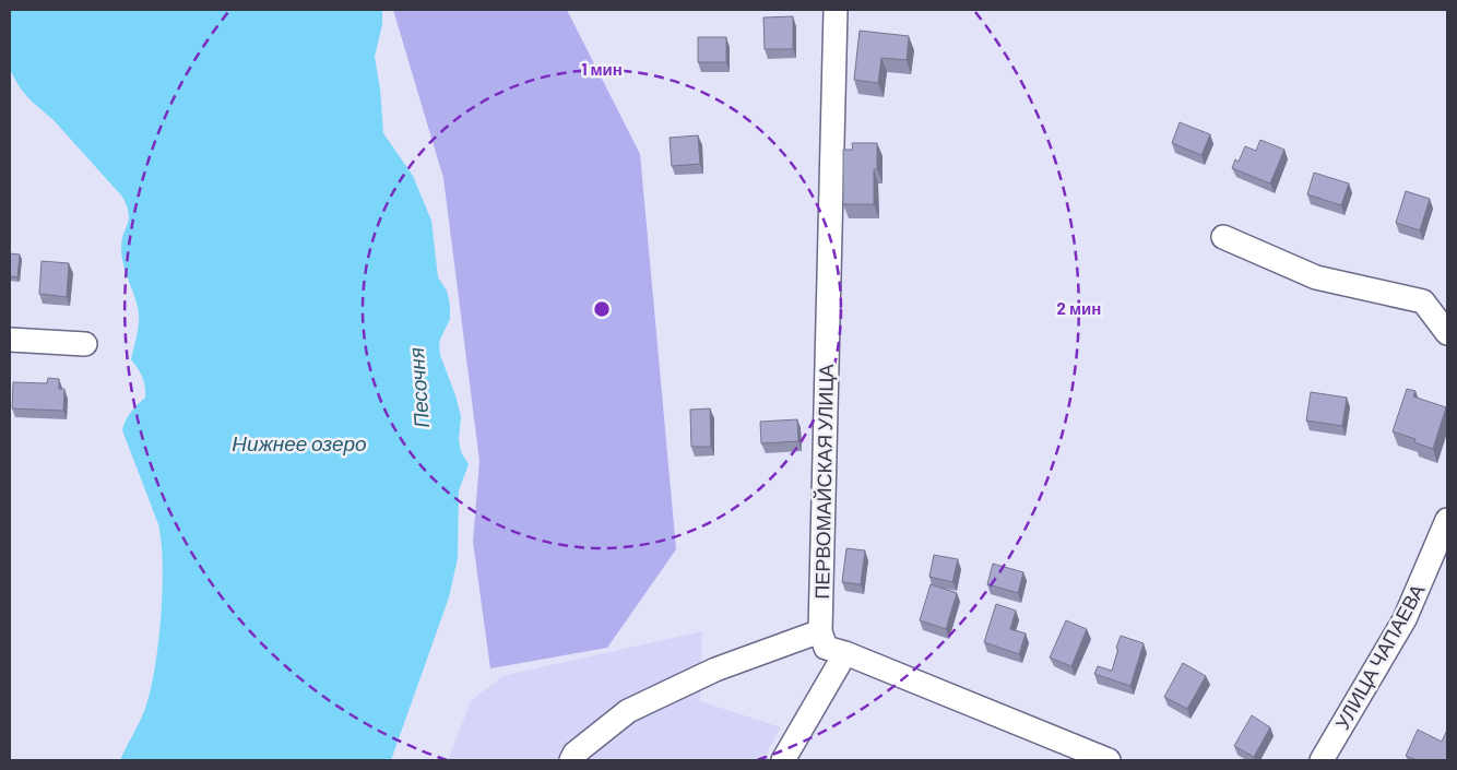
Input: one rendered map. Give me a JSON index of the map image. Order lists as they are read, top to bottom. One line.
{"streets":{"street":["ПЕРВОМАЙСКАЯ УЛИЦА","УЛИЦА ЧАПАЕВА"]},"water":["Песочня","Нижнее озеро"],"rings":["1 мин","2 мин"]}
